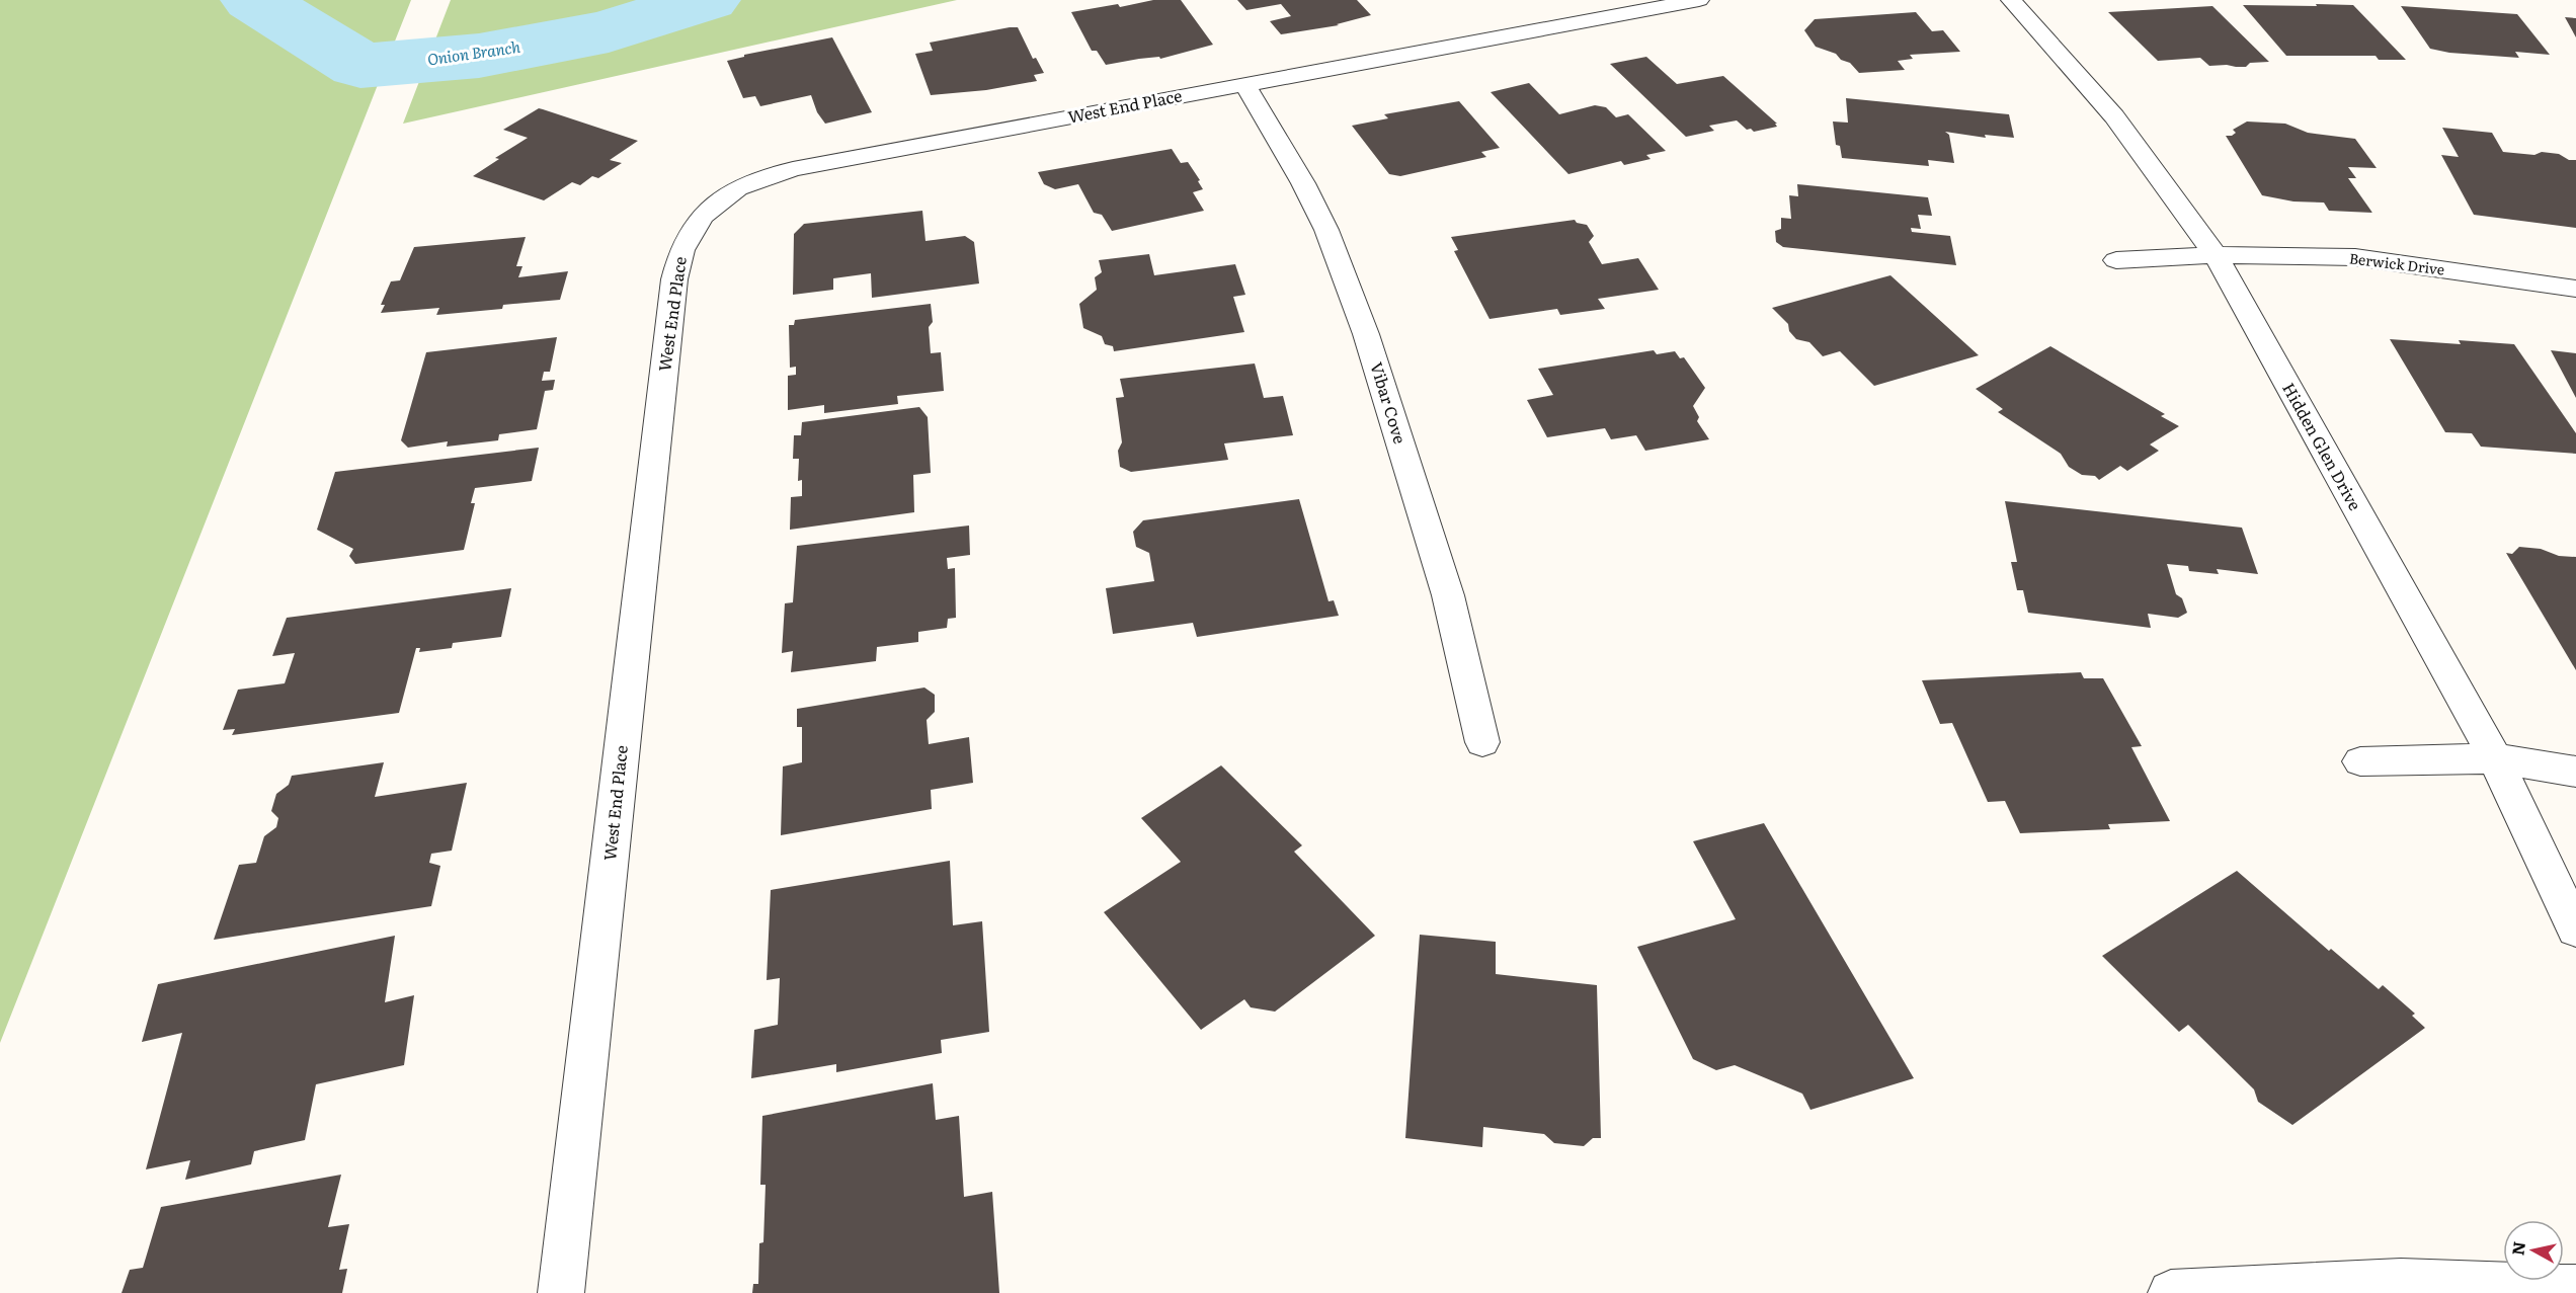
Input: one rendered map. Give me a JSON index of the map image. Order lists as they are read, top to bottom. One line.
{"streets":{"street":["West End Place","Berwick Drive","Vibar Cove","Hidden Glen Drive"]},"crossings":[["West End Place","Vibar Cove"],["Berwick Drive","Hidden Glen Drive"]],"water":["Onion Branch"],"north":"left"}
